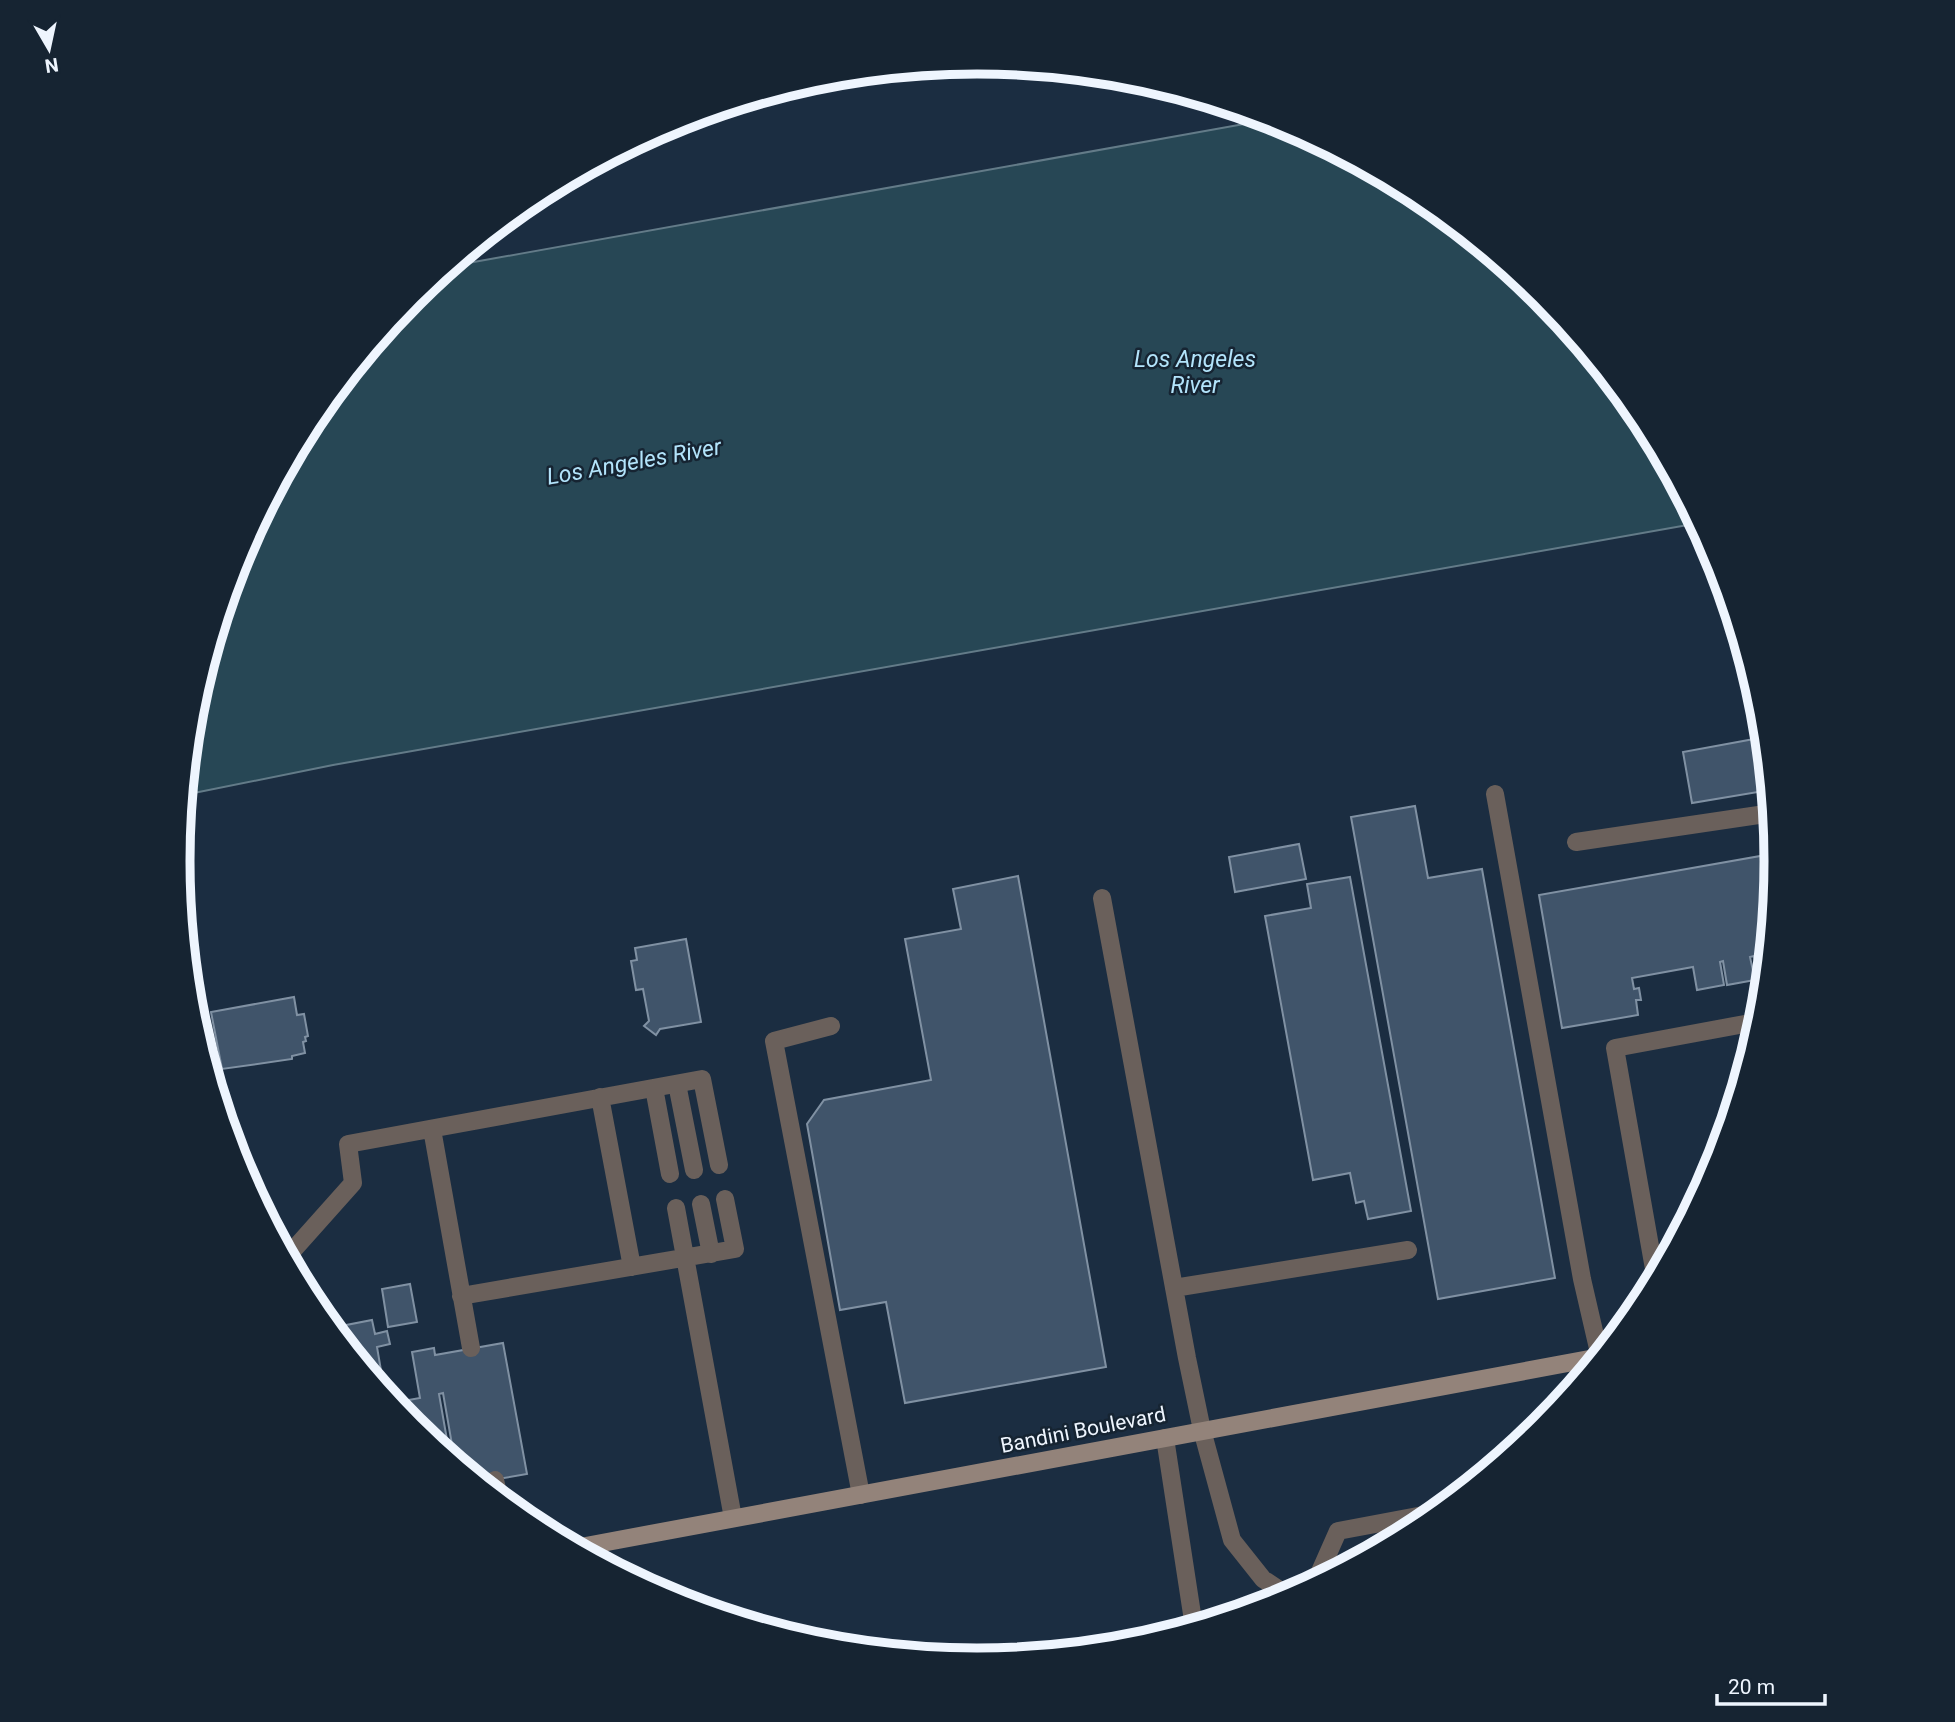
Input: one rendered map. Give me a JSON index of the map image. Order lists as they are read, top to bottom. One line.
{"streets":{"main road":["Bandini Boulevard"]},"water":["Los Angeles River"],"scale_bar":"20 m","north":"bottom"}
